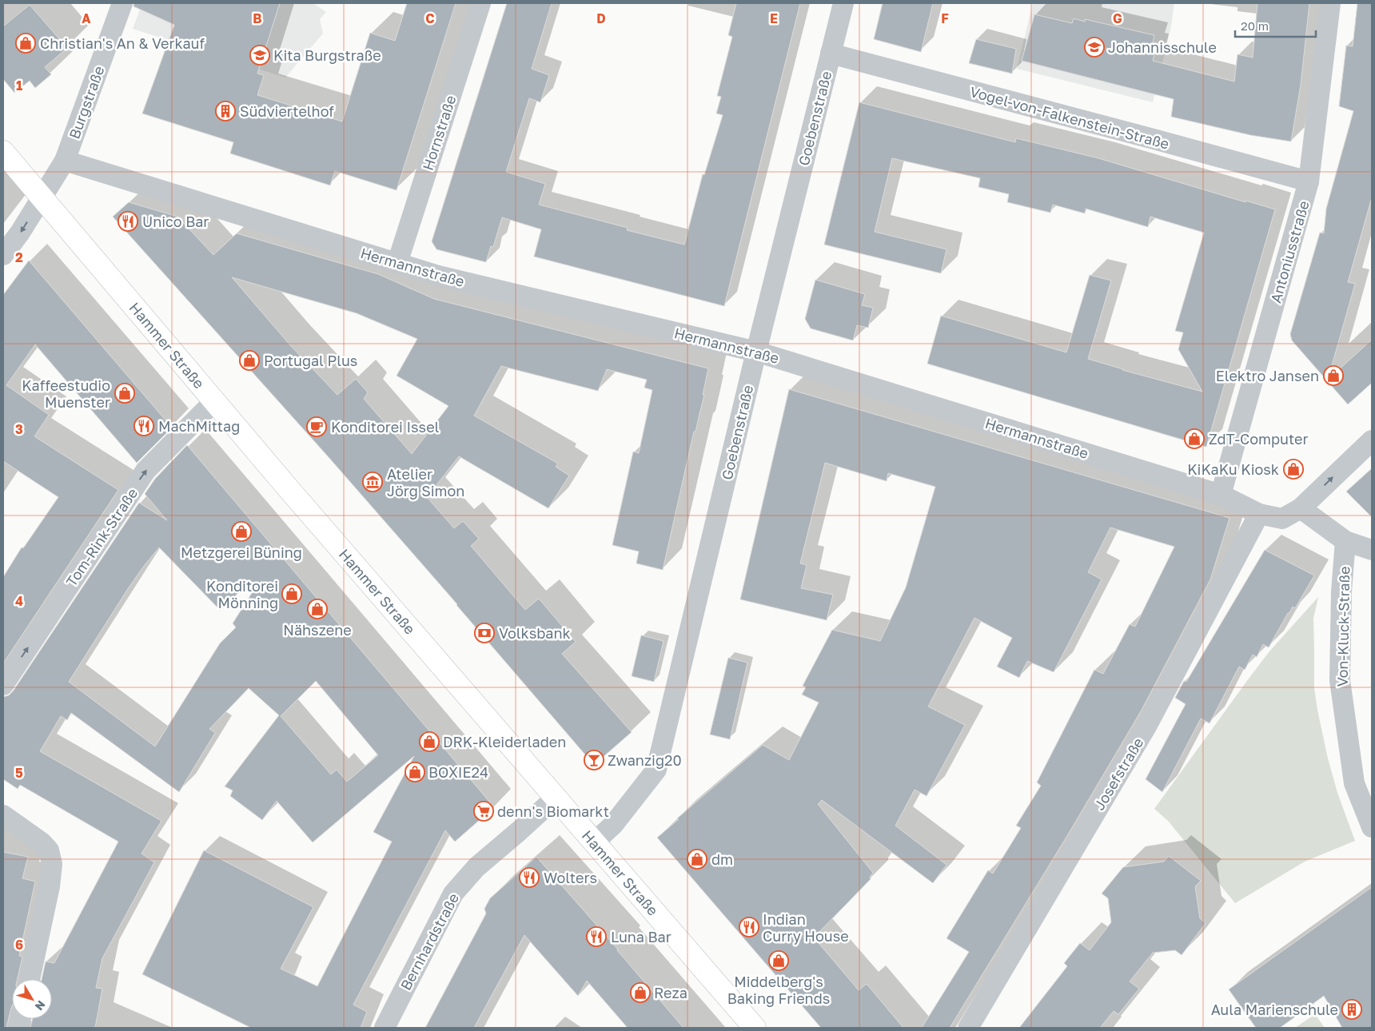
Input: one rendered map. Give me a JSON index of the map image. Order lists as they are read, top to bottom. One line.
{"streets":{"main road":["Hammer Straße"],"street":["Burgstraße","Vogel-von-Falkenstein-Straße","Goebenstraße","Hornstraße","Antoniusstraße","Hermannstraße","Tom-Rink-Straße","Von-Kluck-Straße","Josefstraße","Bernhardstraße"]},"crossings":[["Burgstraße","Hermannstraße"],["Burgstraße","Hammer Straße"],["Vogel-von-Falkenstein-Straße","Goebenstraße"],["Vogel-von-Falkenstein-Straße","Antoniusstraße"],["Goebenstraße","Hermannstraße"],["Goebenstraße","Hammer Straße"],["Hornstraße","Hermannstraße"],["Antoniusstraße","Hermannstraße"],["Hermannstraße","Josefstraße"],["Hammer Straße","Tom-Rink-Straße"],["Hammer Straße","Bernhardstraße"]],"one_way":["Tom-Rink-Straße"],"places":{"shop":["Christian's An & Verkauf","Portugal Plus","Elektro Jansen","Kaffeestudio Muenster","ZdT-Computer","KiKaKu Kiosk","Metzgerei Büning","Konditorei Mönning","Nähszene","DRK-Kleiderladen","BOXIE24","dm","Middelberg's Baking Friends","Reza"],"school or university":["Johannisschule","Kita Burgstraße"],"building":["Südviertelhof","Aula Marienschule"],"restaurant":["Unico Bar","MachMittag","Wolters","Indian Curry House","Luna Bar"],"cafe":["Konditorei Issel"],"museum":["Atelier Jörg Simon"],"bank":["Volksbank"],"bar":["Zwanzig20"],"supermarket":["denn's Biomarkt"]},"scale_bar":"20 m","north":"bottom right","grid":{"columns":["A","B","C","D","E","F","G"],"rows":["1","2","3","4","5","6"]}}
